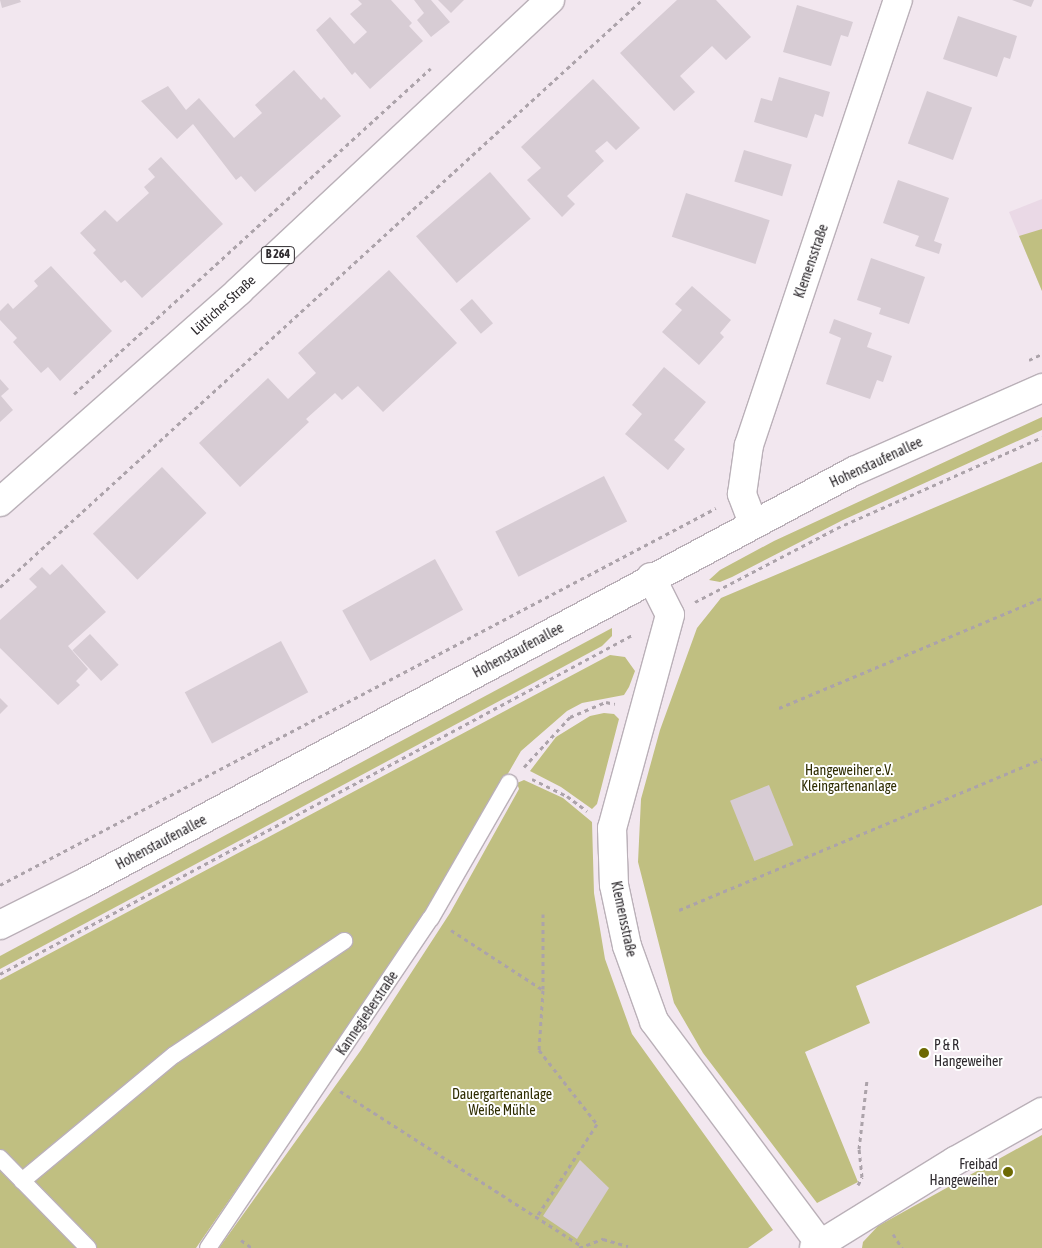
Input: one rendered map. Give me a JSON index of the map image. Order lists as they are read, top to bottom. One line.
{"streets":{"main road":["B 264","Klemensstraße","Lütticher Straße","Hohenstaufenallee"],"lane":["Kannegießerstraße"]},"crossings":[["Klemensstraße","Hohenstaufenallee"]],"parks":["Hangeweiher e.V. Kleingartenanlage","Dauergartenanlage Weiße Mühle"],"places":["P & R Hangeweiher","Freibad Hangeweiher"]}
